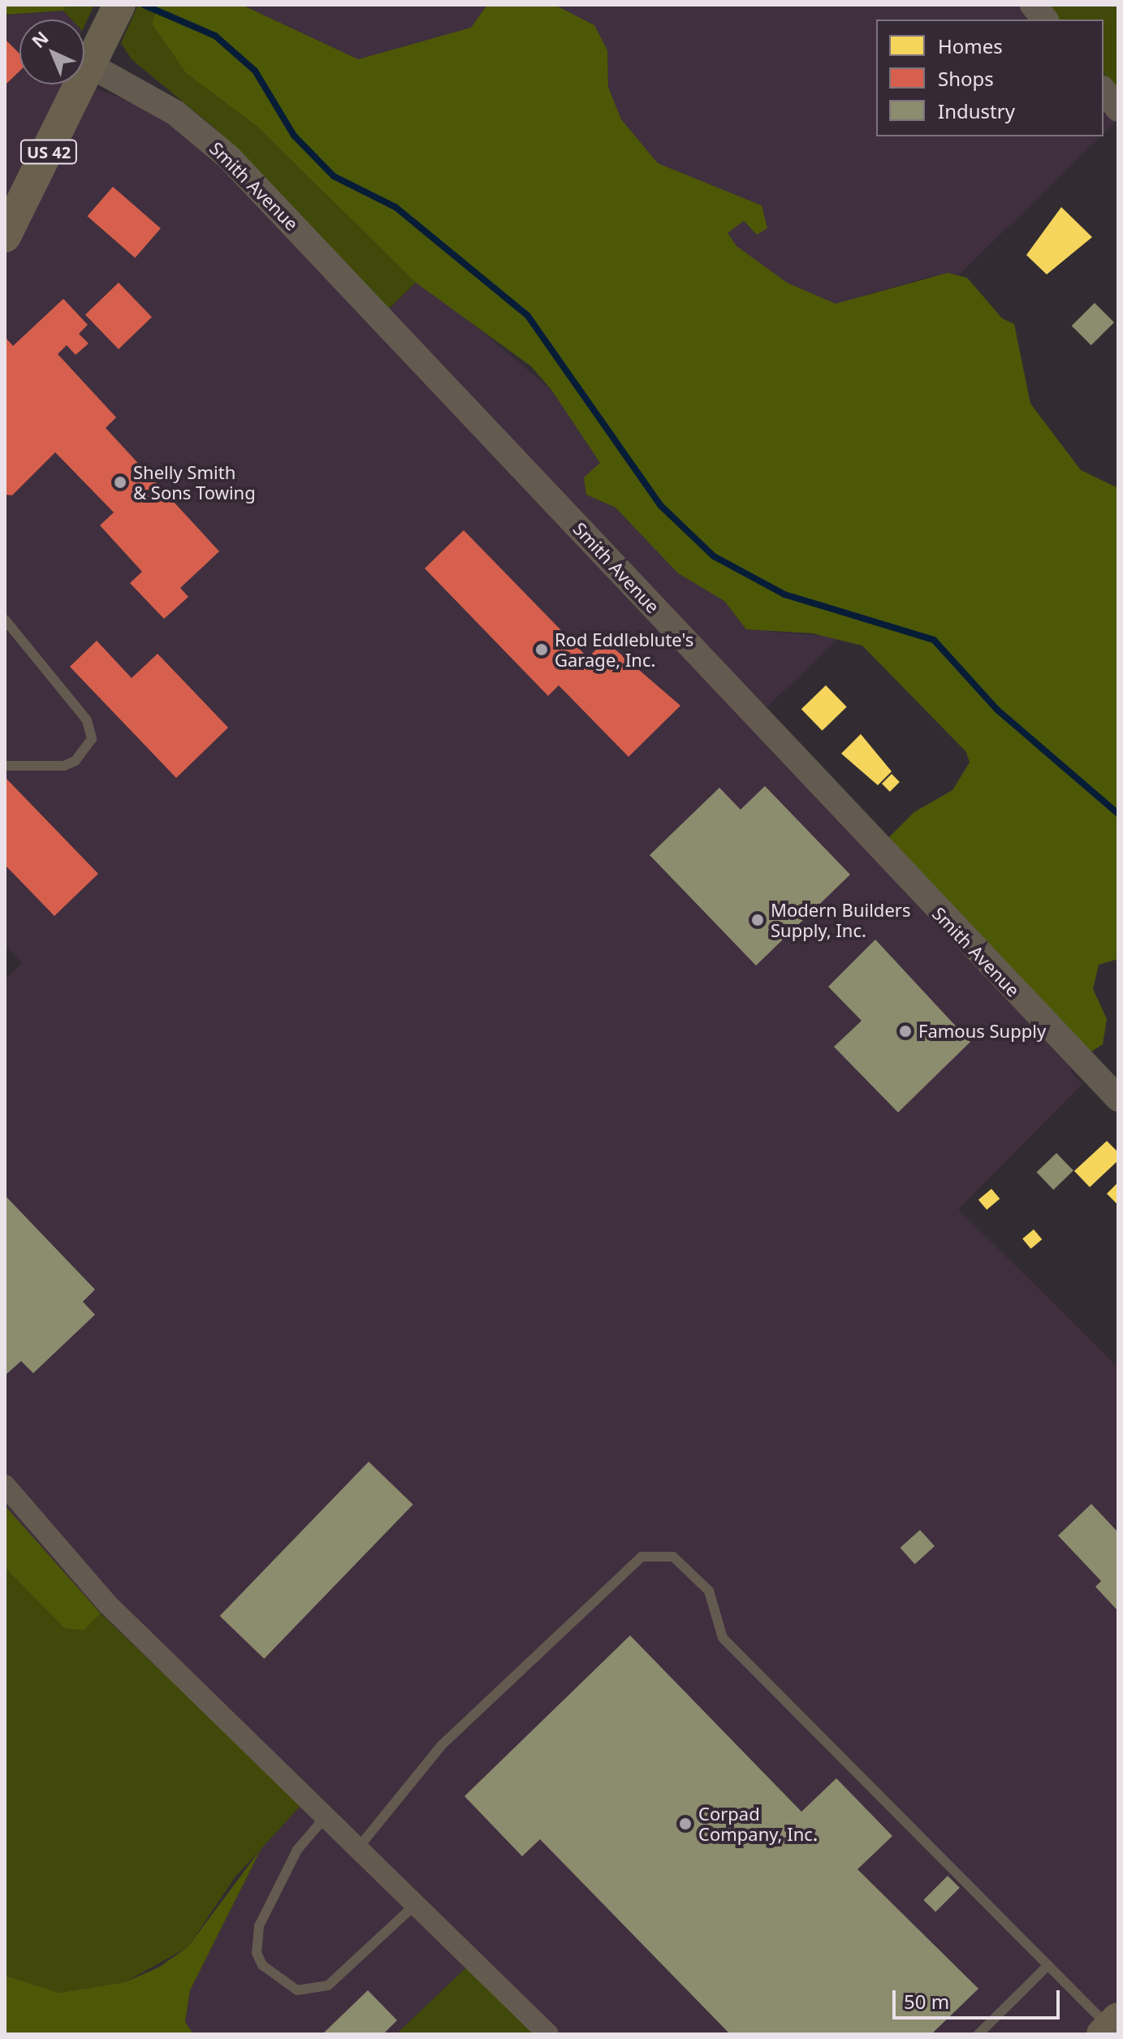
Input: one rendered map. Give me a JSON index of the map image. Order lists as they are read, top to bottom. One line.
{"streets":{"main road":["US 42"],"street":["Smith Avenue"]},"crossings":[["US 42","Smith Avenue"]],"places":["Shelly Smith & Sons Towing","Rod Eddleblute's Garage, Inc.","Modern Builders Supply, Inc.","Famous Supply","Corpad Company, Inc."],"legend":["Homes","Shops","Industry"],"scale_bar":"50 m","north":"top left"}
